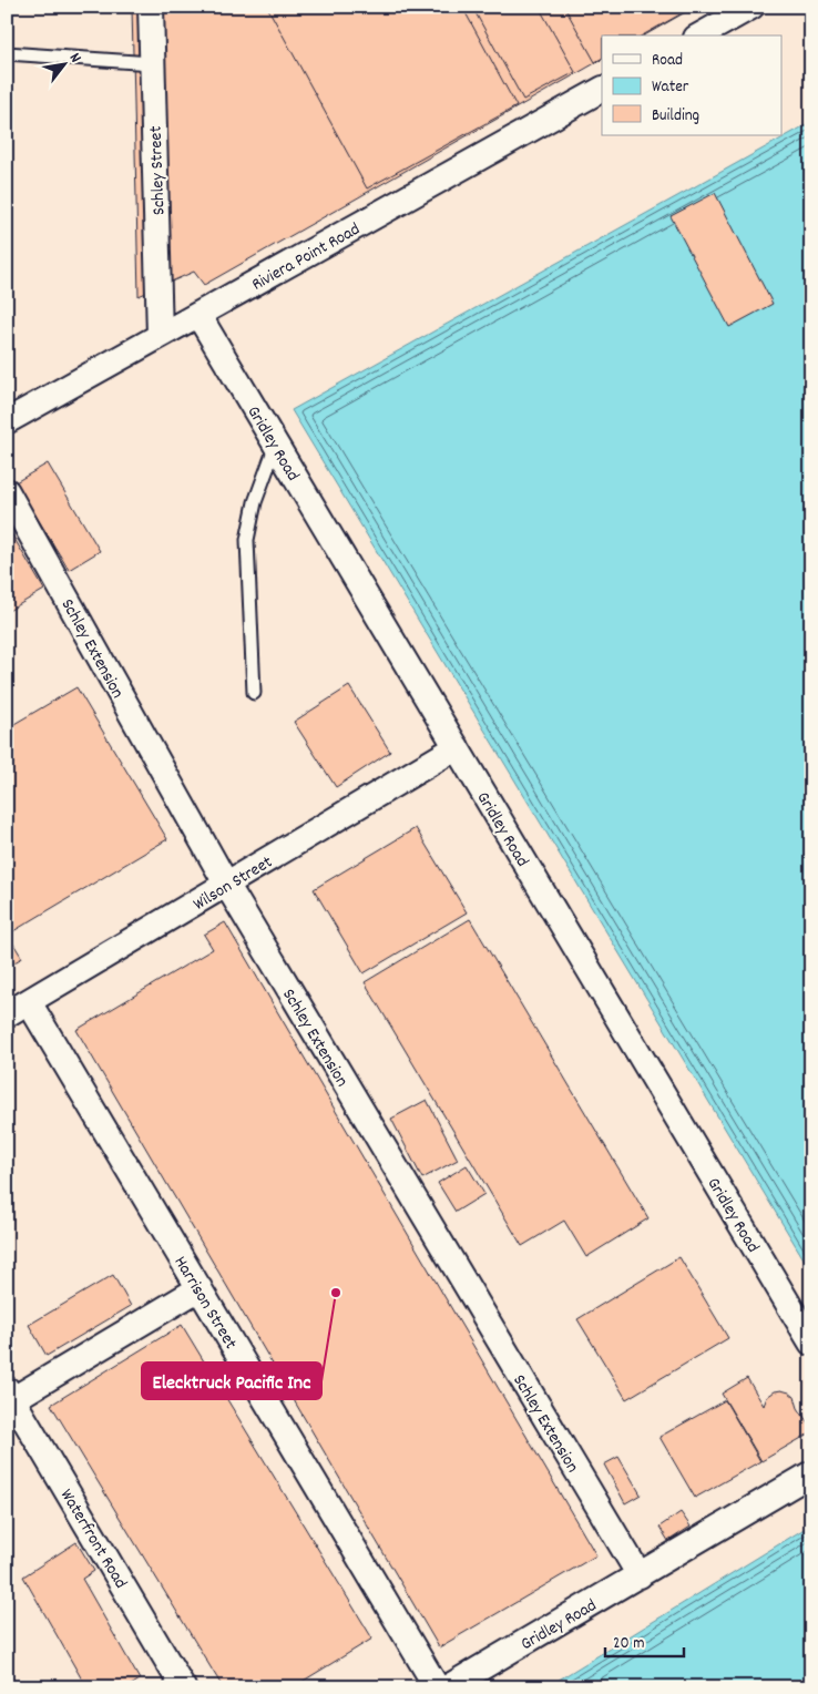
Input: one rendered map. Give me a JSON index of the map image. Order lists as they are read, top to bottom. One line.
{"streets":{"street":["Schley Street","Riviera Point Road","Gridley Road","Schley Extension","Wilson Street","Harrison Street","Waterfront Road"]},"crossings":[["Schley Street","Riviera Point Road"],["Riviera Point Road","Gridley Road"],["Gridley Road","Schley Extension"],["Gridley Road","Wilson Street"],["Schley Extension","Wilson Street"],["Wilson Street","Harrison Street"]],"places":["Elecktruck Pacific Inc"],"legend":["Road","Water","Building"],"scale_bar":"20 m","north":"top right"}
